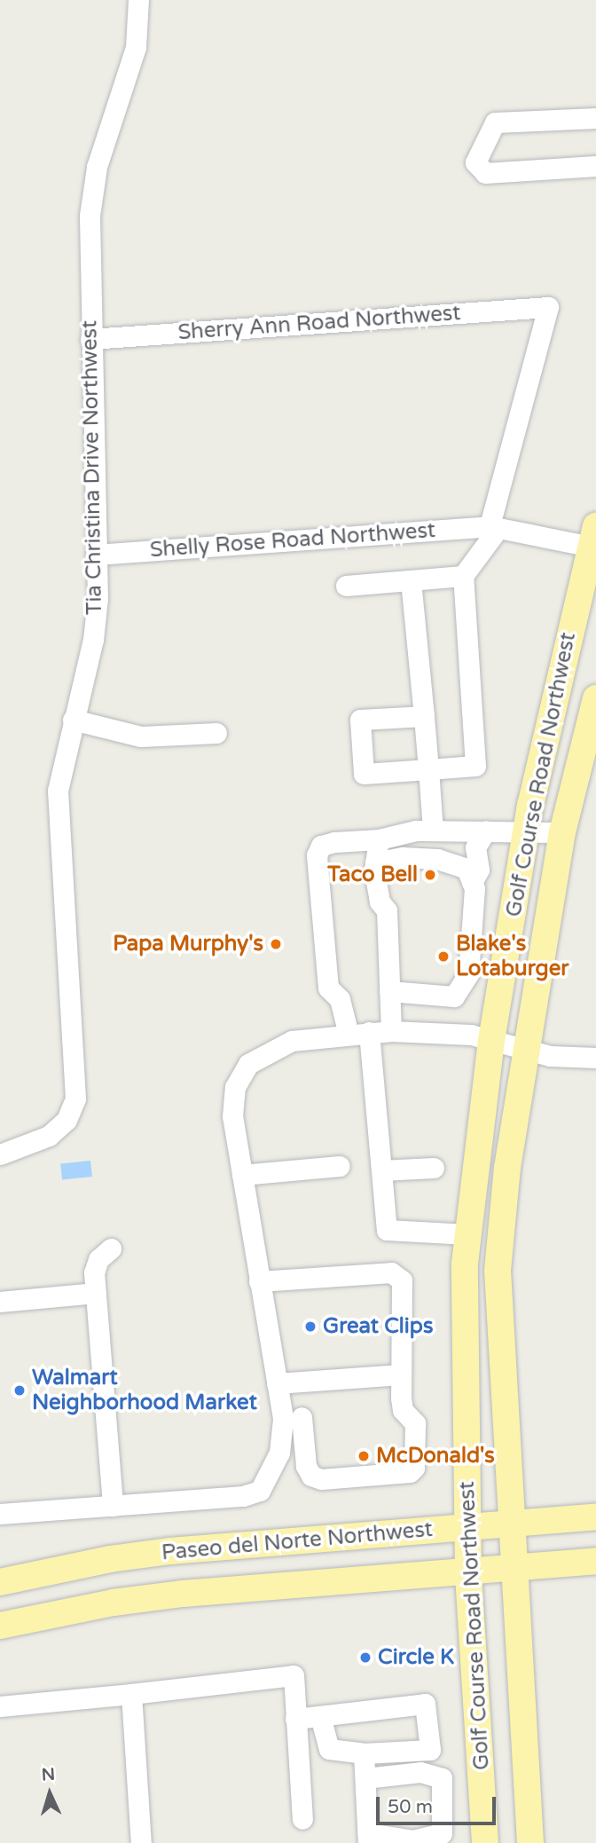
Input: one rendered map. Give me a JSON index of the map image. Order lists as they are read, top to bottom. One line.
{"streets":{"main road":["Golf Course Road Northwest","Paseo del Norte Northwest"],"street":["Sherry Ann Road Northwest","Tia Christina Drive Northwest","Shelly Rose Road Northwest"]},"crossings":[["Sherry Ann Road Northwest","Tia Christina Drive Northwest"],["Sherry Ann Road Northwest","Shelly Rose Road Northwest"],["Tia Christina Drive Northwest","Shelly Rose Road Northwest"],["Shelly Rose Road Northwest","Golf Course Road Northwest"],["Golf Course Road Northwest","Paseo del Norte Northwest"]],"places":["Taco Bell","Papa Murphy's","Blake's Lotaburger","Great Clips","Walmart Neighborhood Market","McDonald's","Circle K"],"scale_bar":"50 m","north":"top"}
